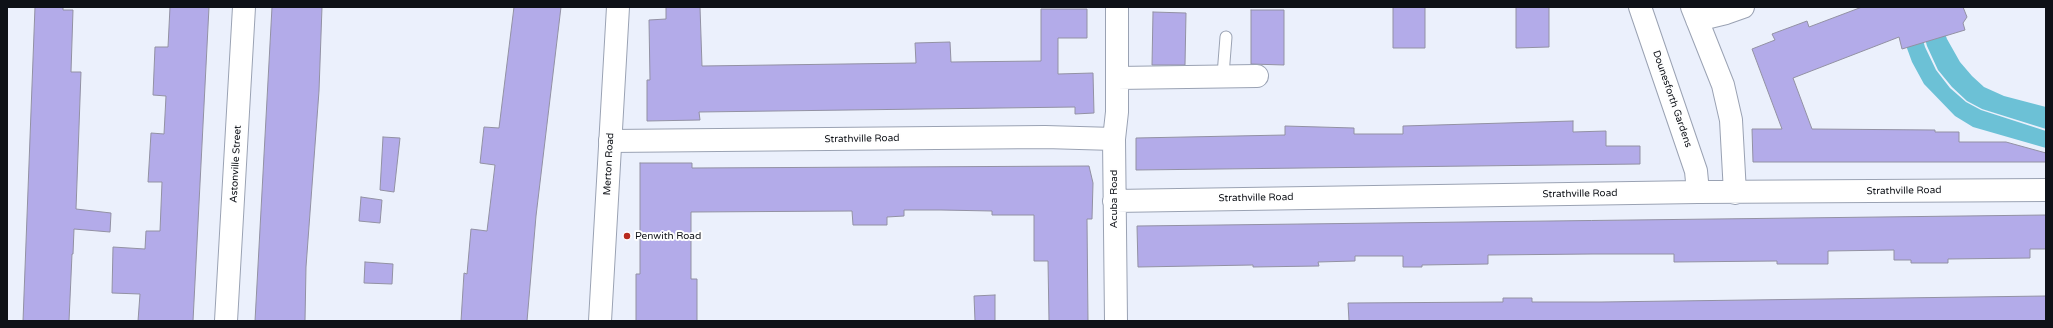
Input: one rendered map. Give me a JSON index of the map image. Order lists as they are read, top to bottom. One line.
{"streets":{"street":["Dounesforth Gardens","Strathville Road","Astonville Street","Merton Road","Acuba Road"]},"crossings":[["Dounesforth Gardens","Strathville Road"],["Strathville Road","Merton Road"],["Strathville Road","Acuba Road"]],"places":["Penwith Road"]}
